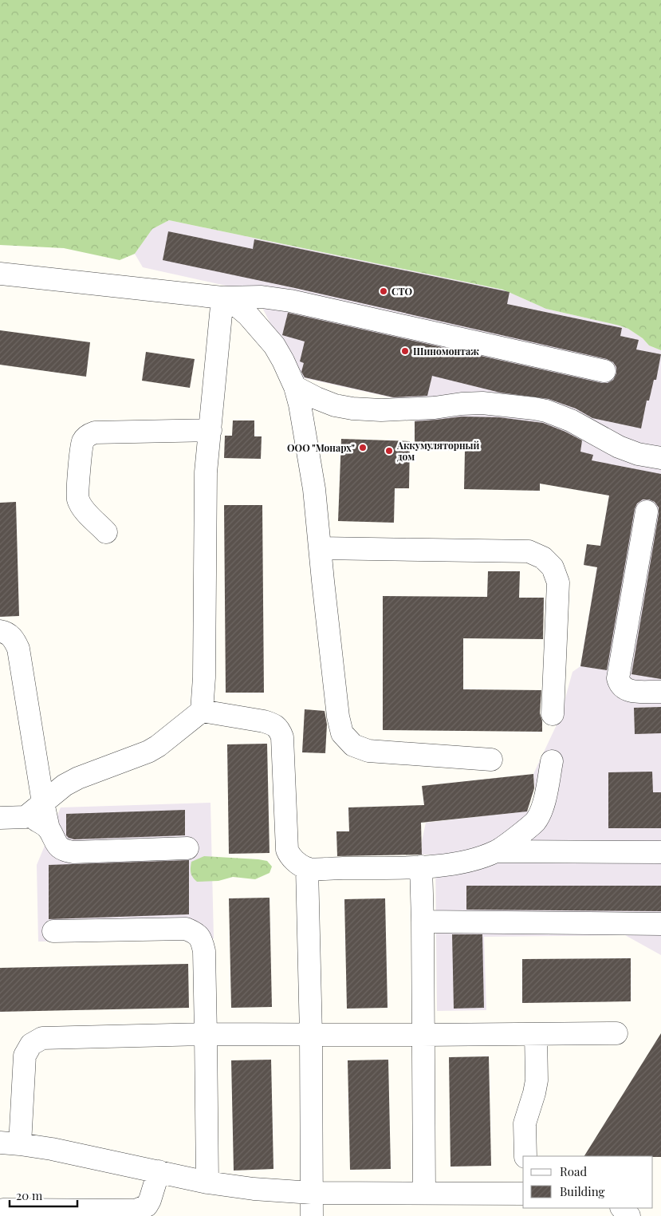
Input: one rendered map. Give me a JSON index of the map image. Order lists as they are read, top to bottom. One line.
{"places":["СТО","Шиномонтаж","ООО \"Монарх\"","Аккумуляторный дом"],"legend":["Road","Building"],"scale_bar":"20 m"}
